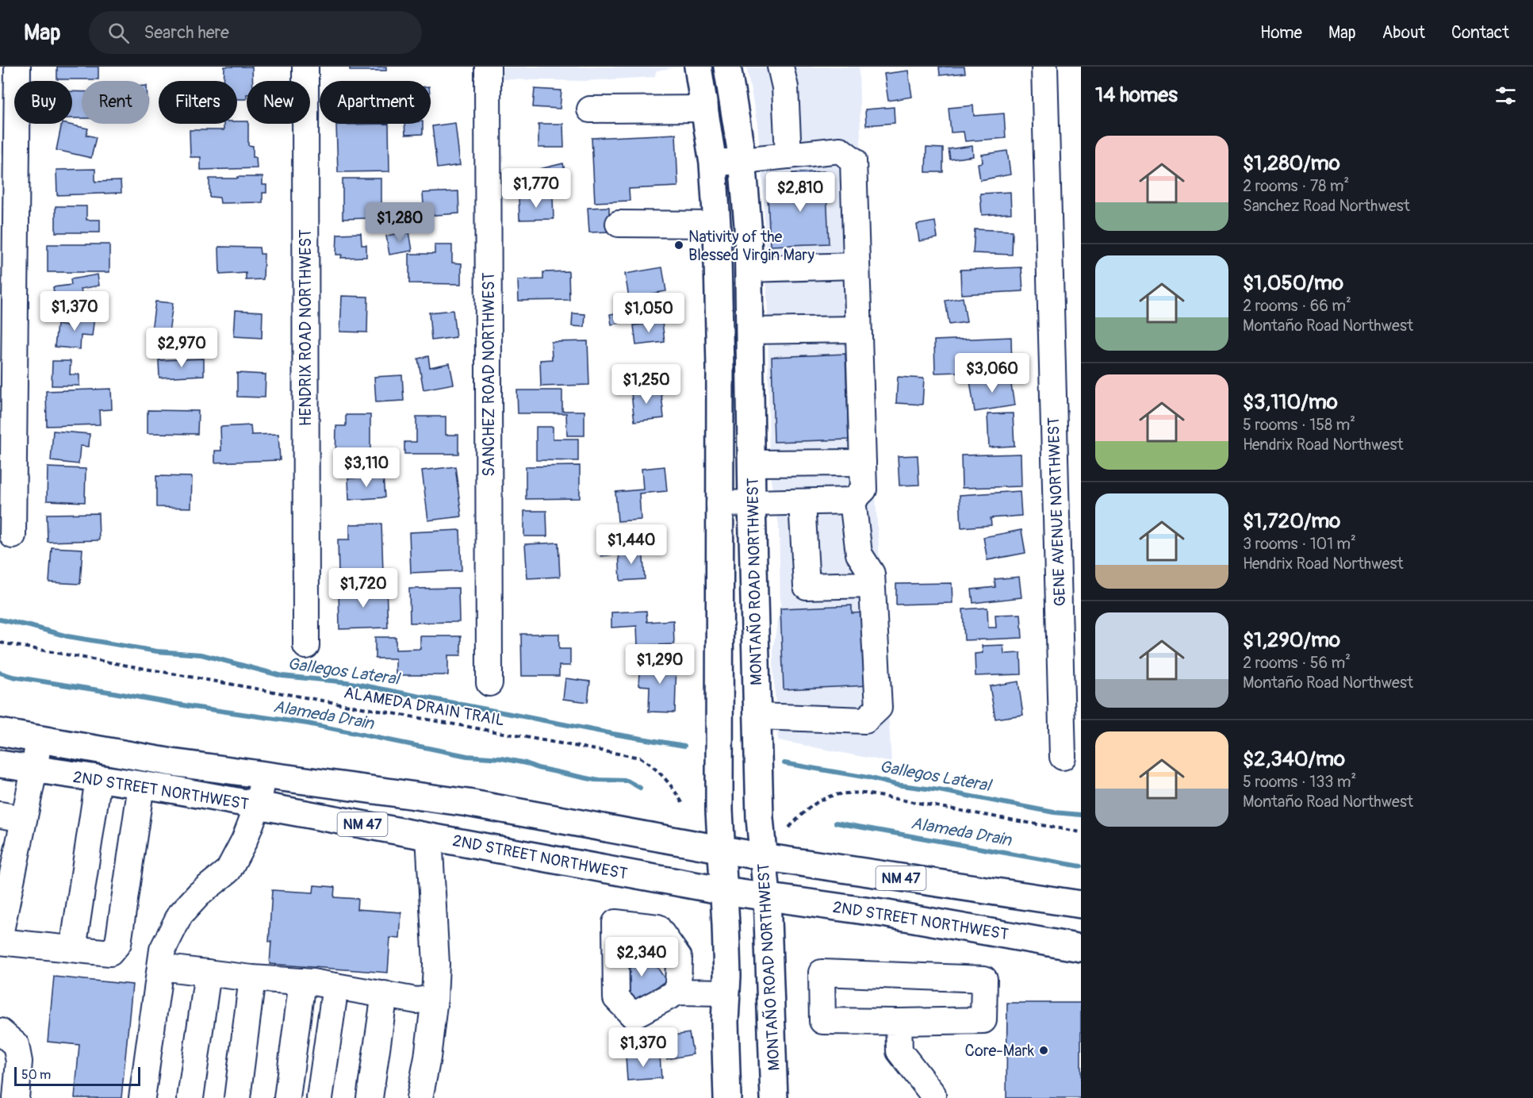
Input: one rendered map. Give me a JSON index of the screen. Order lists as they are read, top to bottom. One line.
{"streets":{"main road":["MONTAÑO ROAD NORTHWEST","2ND STREET NORTHWEST","NM 47"],"street":["HENDRIX ROAD NORTHWEST","SANCHEZ ROAD NORTHWEST","GENE AVENUE NORTHWEST"],"path":["ALAMEDA DRAIN TRAIL"]},"crossings":[["MONTAÑO ROAD NORTHWEST","2ND STREET NORTHWEST"]],"water":["Gallegos Lateral","Alameda Drain"],"places":["Nativity of the Blessed Virgin Mary","Core-Mark"],"scale_bar":"50 m","page":{"header":"Map","search":"Search here","nav":["Home","Map","About","Contact"],"heading":"14 homes","chip":["Buy","Rent","Filters","New","Apartment"],"list":[{"name":"$1,280/mo","note":"2 rooms · 78 m² · Sanchez Road Northwest"},{"name":"$1,050/mo","note":"2 rooms · 66 m² · Montaño Road Northwest"},{"name":"$3,110/mo","note":"5 rooms · 158 m² · Hendrix Road Northwest"},{"name":"$1,720/mo","note":"3 rooms · 101 m² · Hendrix Road Northwest"},{"name":"$1,290/mo","note":"2 rooms · 56 m² · Montaño Road Northwest"},{"name":"$2,340/mo","note":"5 rooms · 133 m² · Montaño Road Northwest"}],"price":["$1,770","$2,810","$1,280","$1,370","$1,050","$2,970","$3,060","$1,250","$3,110","$1,440","$1,720","$1,290","$2,340","$1,370"],"scale":"50 m"}}
